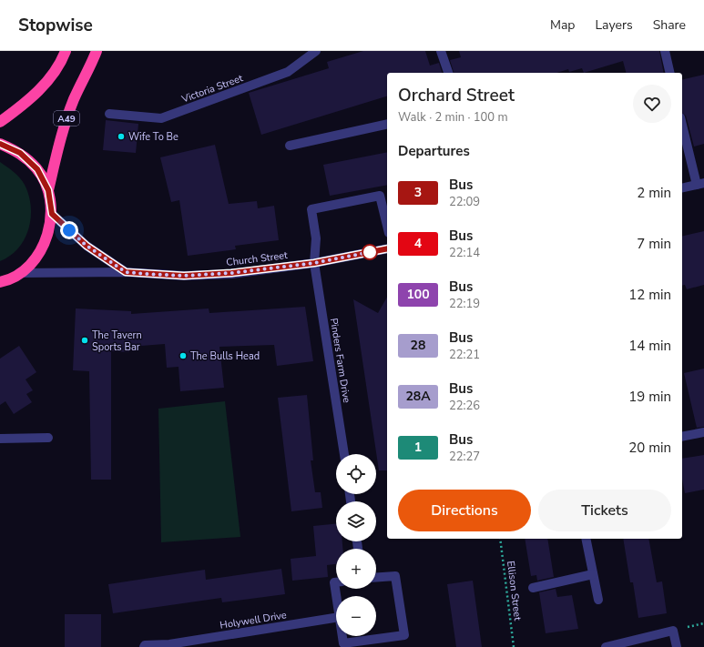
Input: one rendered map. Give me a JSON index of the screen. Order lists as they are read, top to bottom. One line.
{"streets":{"highway":["A49"],"street":["Victoria Street","Church Street","Pinders Farm Drive","Holywell Drive"],"path":["Ellison Street"]},"crossings":[["A49","Church Street"],["Church Street","Pinders Farm Drive"]],"places":["Wife To Be","The Tavern Sports Bar","The Bulls Head"],"lines":["bus line 3"],"page":{"header":"Stopwise","nav":["Map","Layers","Share"],"heading":[["Orchard Street","Walk · 2 min · 100 m"],"Departures"],"list":[{"mark":"3","name":"Bus","note":"22:09","value":"2 min"},{"mark":"4","name":"Bus","note":"22:14","value":"7 min"},{"mark":"100","name":"Bus","note":"22:19","value":"12 min"},{"mark":"28","name":"Bus","note":"22:21","value":"14 min"},{"mark":"28A","name":"Bus","note":"22:26","value":"19 min"},{"mark":"1","name":"Bus","note":"22:27","value":"20 min"}],"map_buttons":["+","−"],"buttons":["Directions","Tickets"]}}
